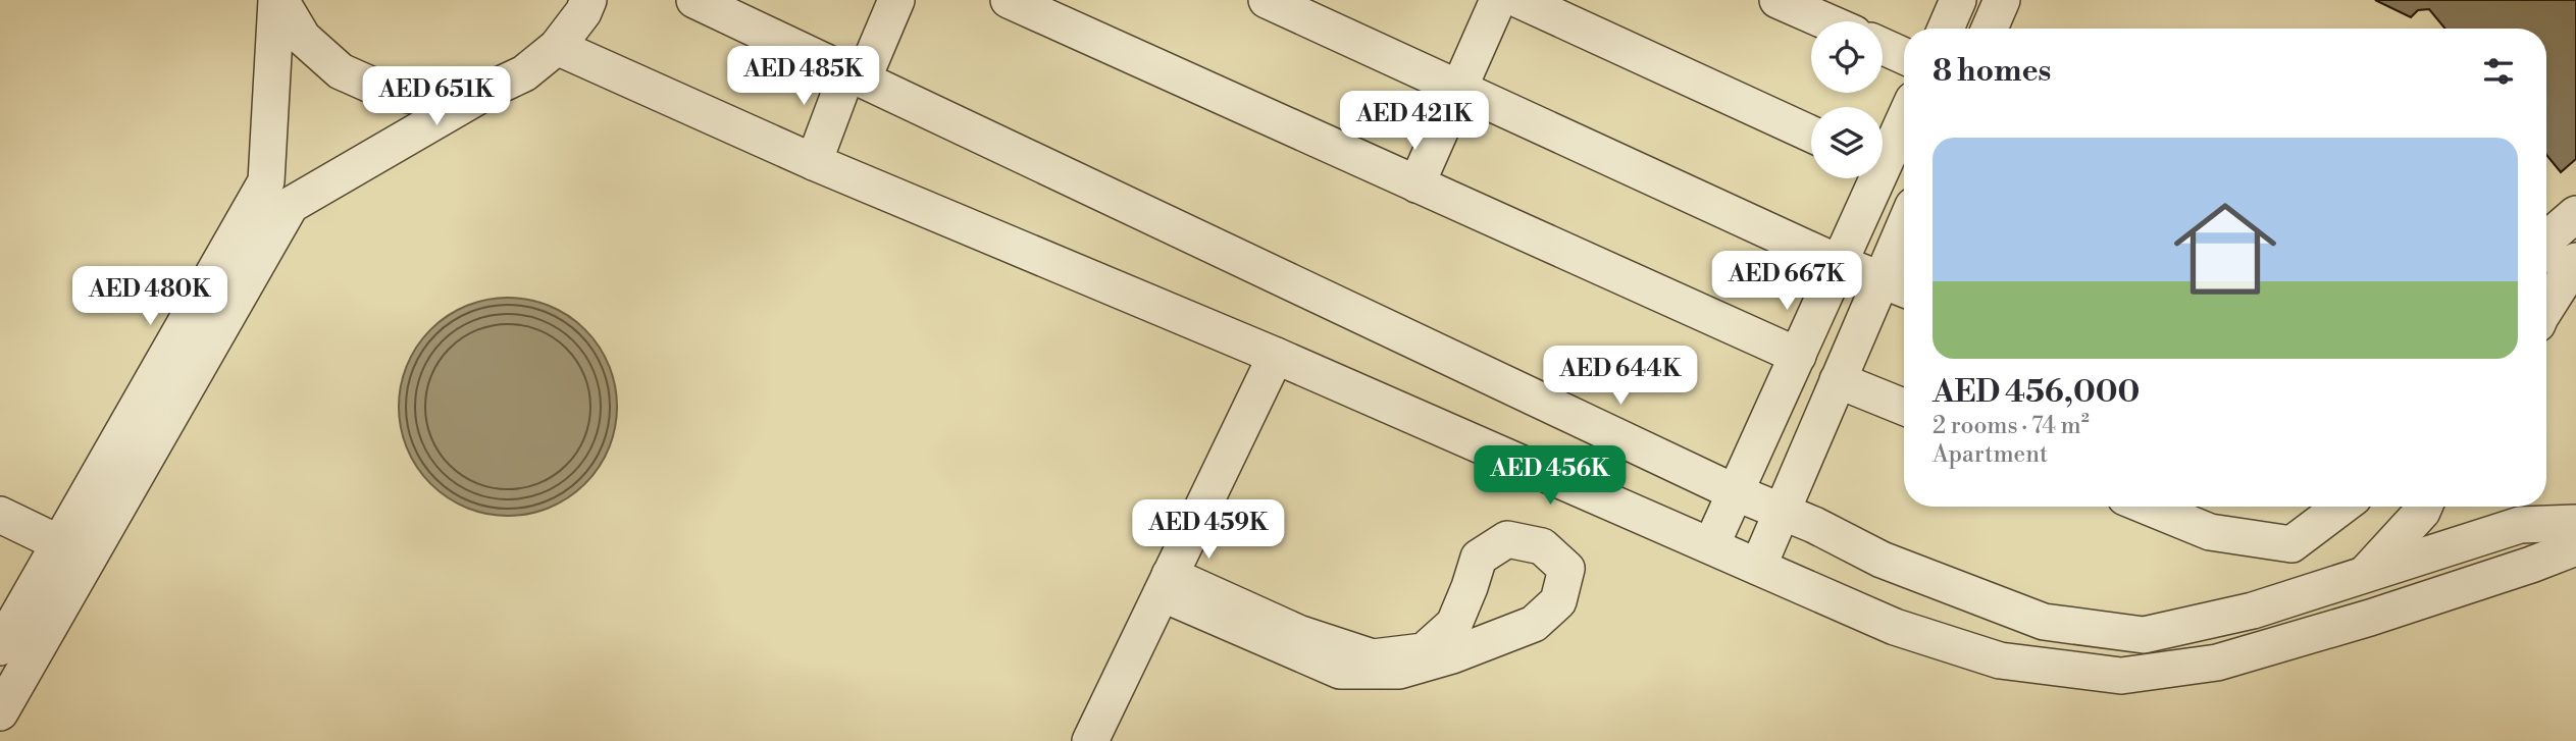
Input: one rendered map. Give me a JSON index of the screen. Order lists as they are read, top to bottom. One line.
{"page":{"heading":"8 homes","price":["AED 485K","AED 651K","AED 421K","AED 667K","AED 480K","AED 644K","AED 456K","AED 459K"],"list":[{"name":"AED 456,000","note":"2 rooms · 74 m² · Apartment"}]}}
